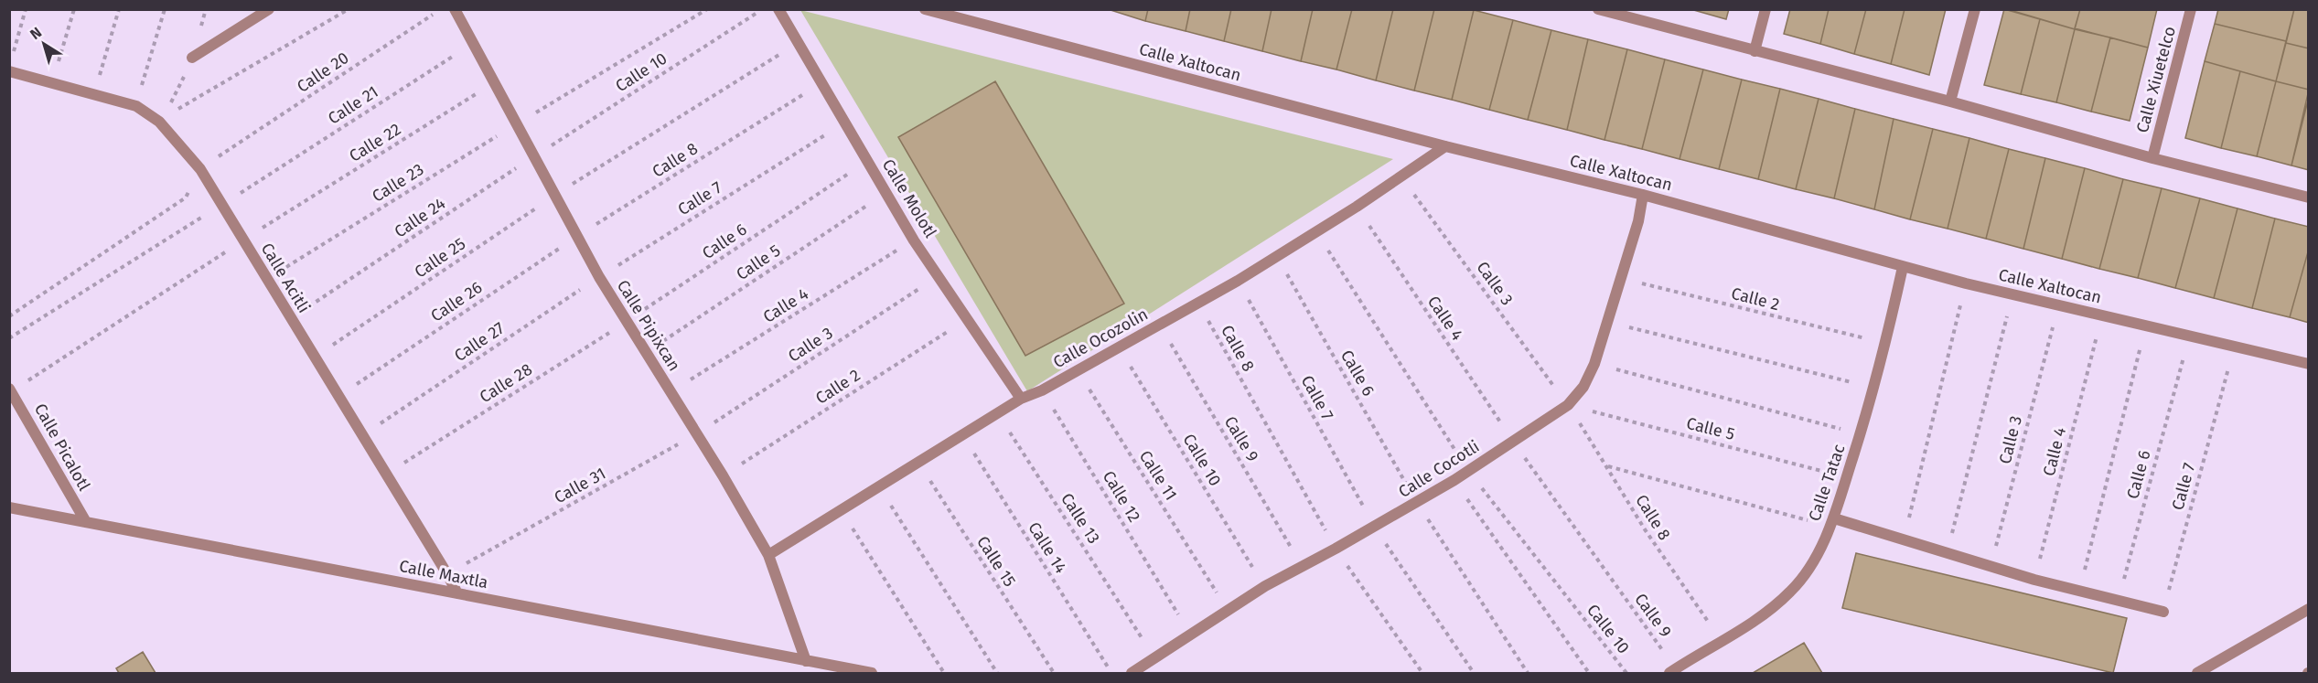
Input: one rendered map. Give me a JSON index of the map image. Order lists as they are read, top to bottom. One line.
{"streets":{"street":["Calle Xaltocan","Calle Xiuetelco","Calle Molotl","Calle Acitli","Calle Pipixcan","Calle Ocozolin","Calle Picalotl","Calle Cocotli","Calle Tatac","Calle Maxtla"],"path":["Calle 20","Calle 10","Calle 21","Calle 22","Calle 8","Calle 23","Calle 7","Calle 24","Calle 6","Calle 25","Calle 5","Calle 3","Calle 2","Calle 26","Calle 4","Calle 27","Calle 28","Calle 9","Calle 11","Calle 31","Calle 12","Calle 13","Calle 14","Calle 15"]},"crossings":[["Calle Xaltocan","Calle Ocozolin"],["Calle Xaltocan","Calle Cocotli"],["Calle Xaltocan","Calle Tatac"],["Calle 10","Calle 24"],["Calle 10","Calle Pipixcan"],["Calle 10","Calle Ocozolin"],["Calle 10","Calle Cocotli"],["Calle 21","Calle Pipixcan"],["Calle 22","Calle Pipixcan"],["Calle 8","Calle 5"],["Calle 8","Calle 3"],["Calle 8","Calle 26"],["Calle 8","Calle Pipixcan"],["Calle 8","Calle Ocozolin"],["Calle 8","Calle Cocotli"],["Calle 8","Calle Tatac"],["Calle 23","Calle Pipixcan"],["Calle 7","Calle Pipixcan"],["Calle 7","Calle Ocozolin"],["Calle 7","Calle 27"],["Calle 7","Calle Cocotli"],["Calle Molotl","Calle 5"],["Calle Molotl","Calle 3"],["Calle Molotl","Calle 2"],["Calle Molotl","Calle 4"],["Calle Molotl","Calle Ocozolin"],["Calle 24","Calle Pipixcan"],["Calle 6","Calle Pipixcan"],["Calle 6","Calle Ocozolin"],["Calle 6","Calle 28"],["Calle 6","Calle Cocotli"],["Calle 25","Calle Pipixcan"],["Calle 5","Calle 3"],["Calle 5","Calle Pipixcan"],["Calle 5","Calle Cocotli"],["Calle 5","Calle Tatac"],["Calle Acitli","Calle Maxtla"],["Calle 3","Calle Pipixcan"],["Calle 3","Calle Ocozolin"],["Calle 3","Calle Cocotli"],["Calle 3","Calle 31"],["Calle 2","Calle Pipixcan"],["Calle 2","Calle Cocotli"],["Calle 2","Calle Tatac"],["Calle 26","Calle Pipixcan"],["Calle 4","Calle Pipixcan"],["Calle 4","Calle Ocozolin"],["Calle 4","Calle 9"],["Calle 4","Calle Cocotli"],["Calle Pipixcan","Calle Ocozolin"],["Calle Pipixcan","Calle 27"],["Calle Pipixcan","Calle 28"],["Calle Pipixcan","Calle 31"],["Calle Pipixcan","Calle Maxtla"],["Calle Ocozolin","Calle 9"],["Calle Ocozolin","Calle 11"],["Calle Ocozolin","Calle 12"],["Calle Ocozolin","Calle 13"],["Calle Ocozolin","Calle 14"],["Calle Ocozolin","Calle 15"],["Calle 9","Calle Cocotli"],["Calle 9","Calle Tatac"],["Calle Picalotl","Calle Maxtla"]],"north":"top left"}
